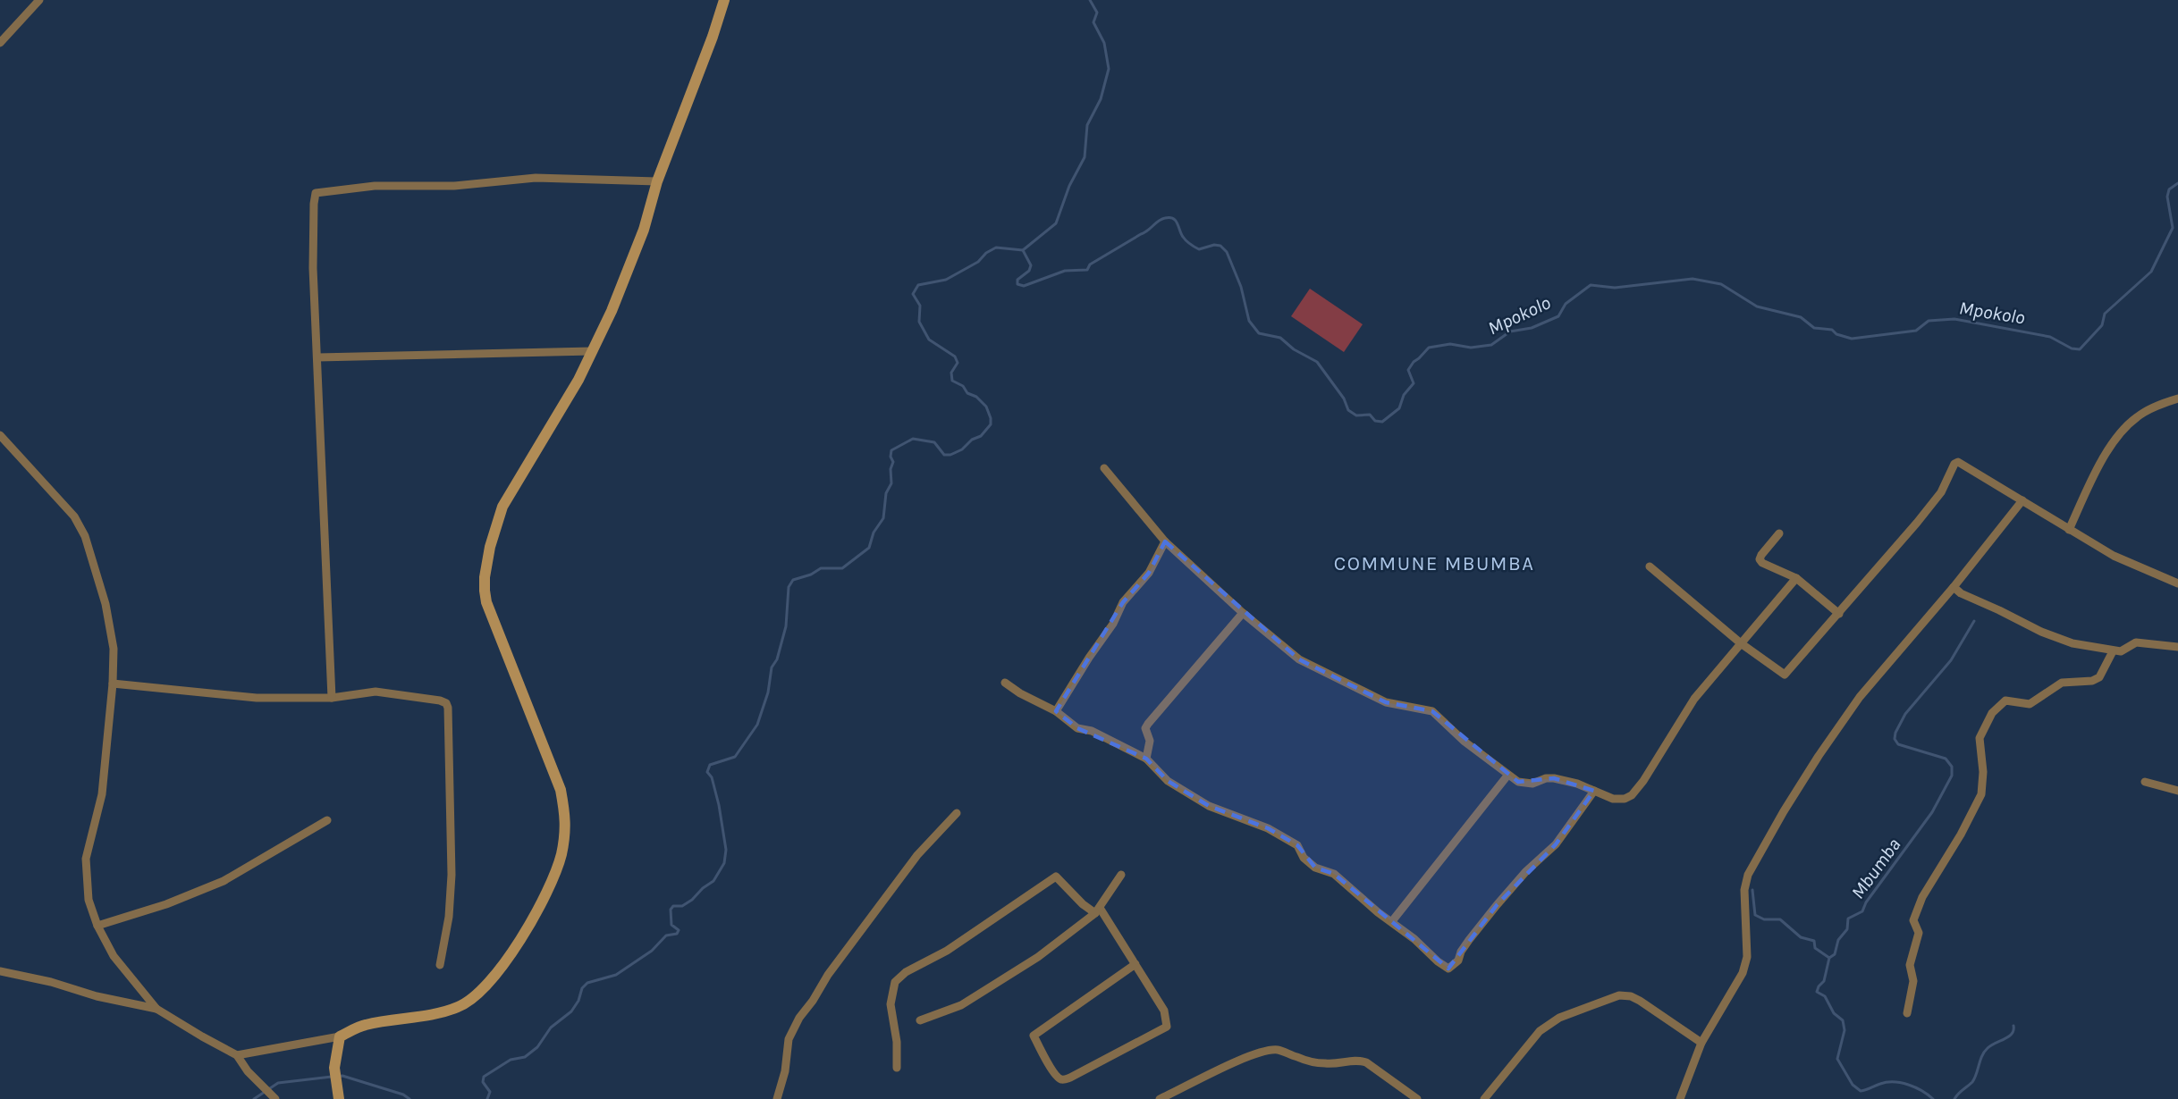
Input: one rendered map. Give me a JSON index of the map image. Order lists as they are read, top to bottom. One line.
{"districts":["COMMUNE MBUMBA"],"water":["Mpokolo","Mbumba"]}
